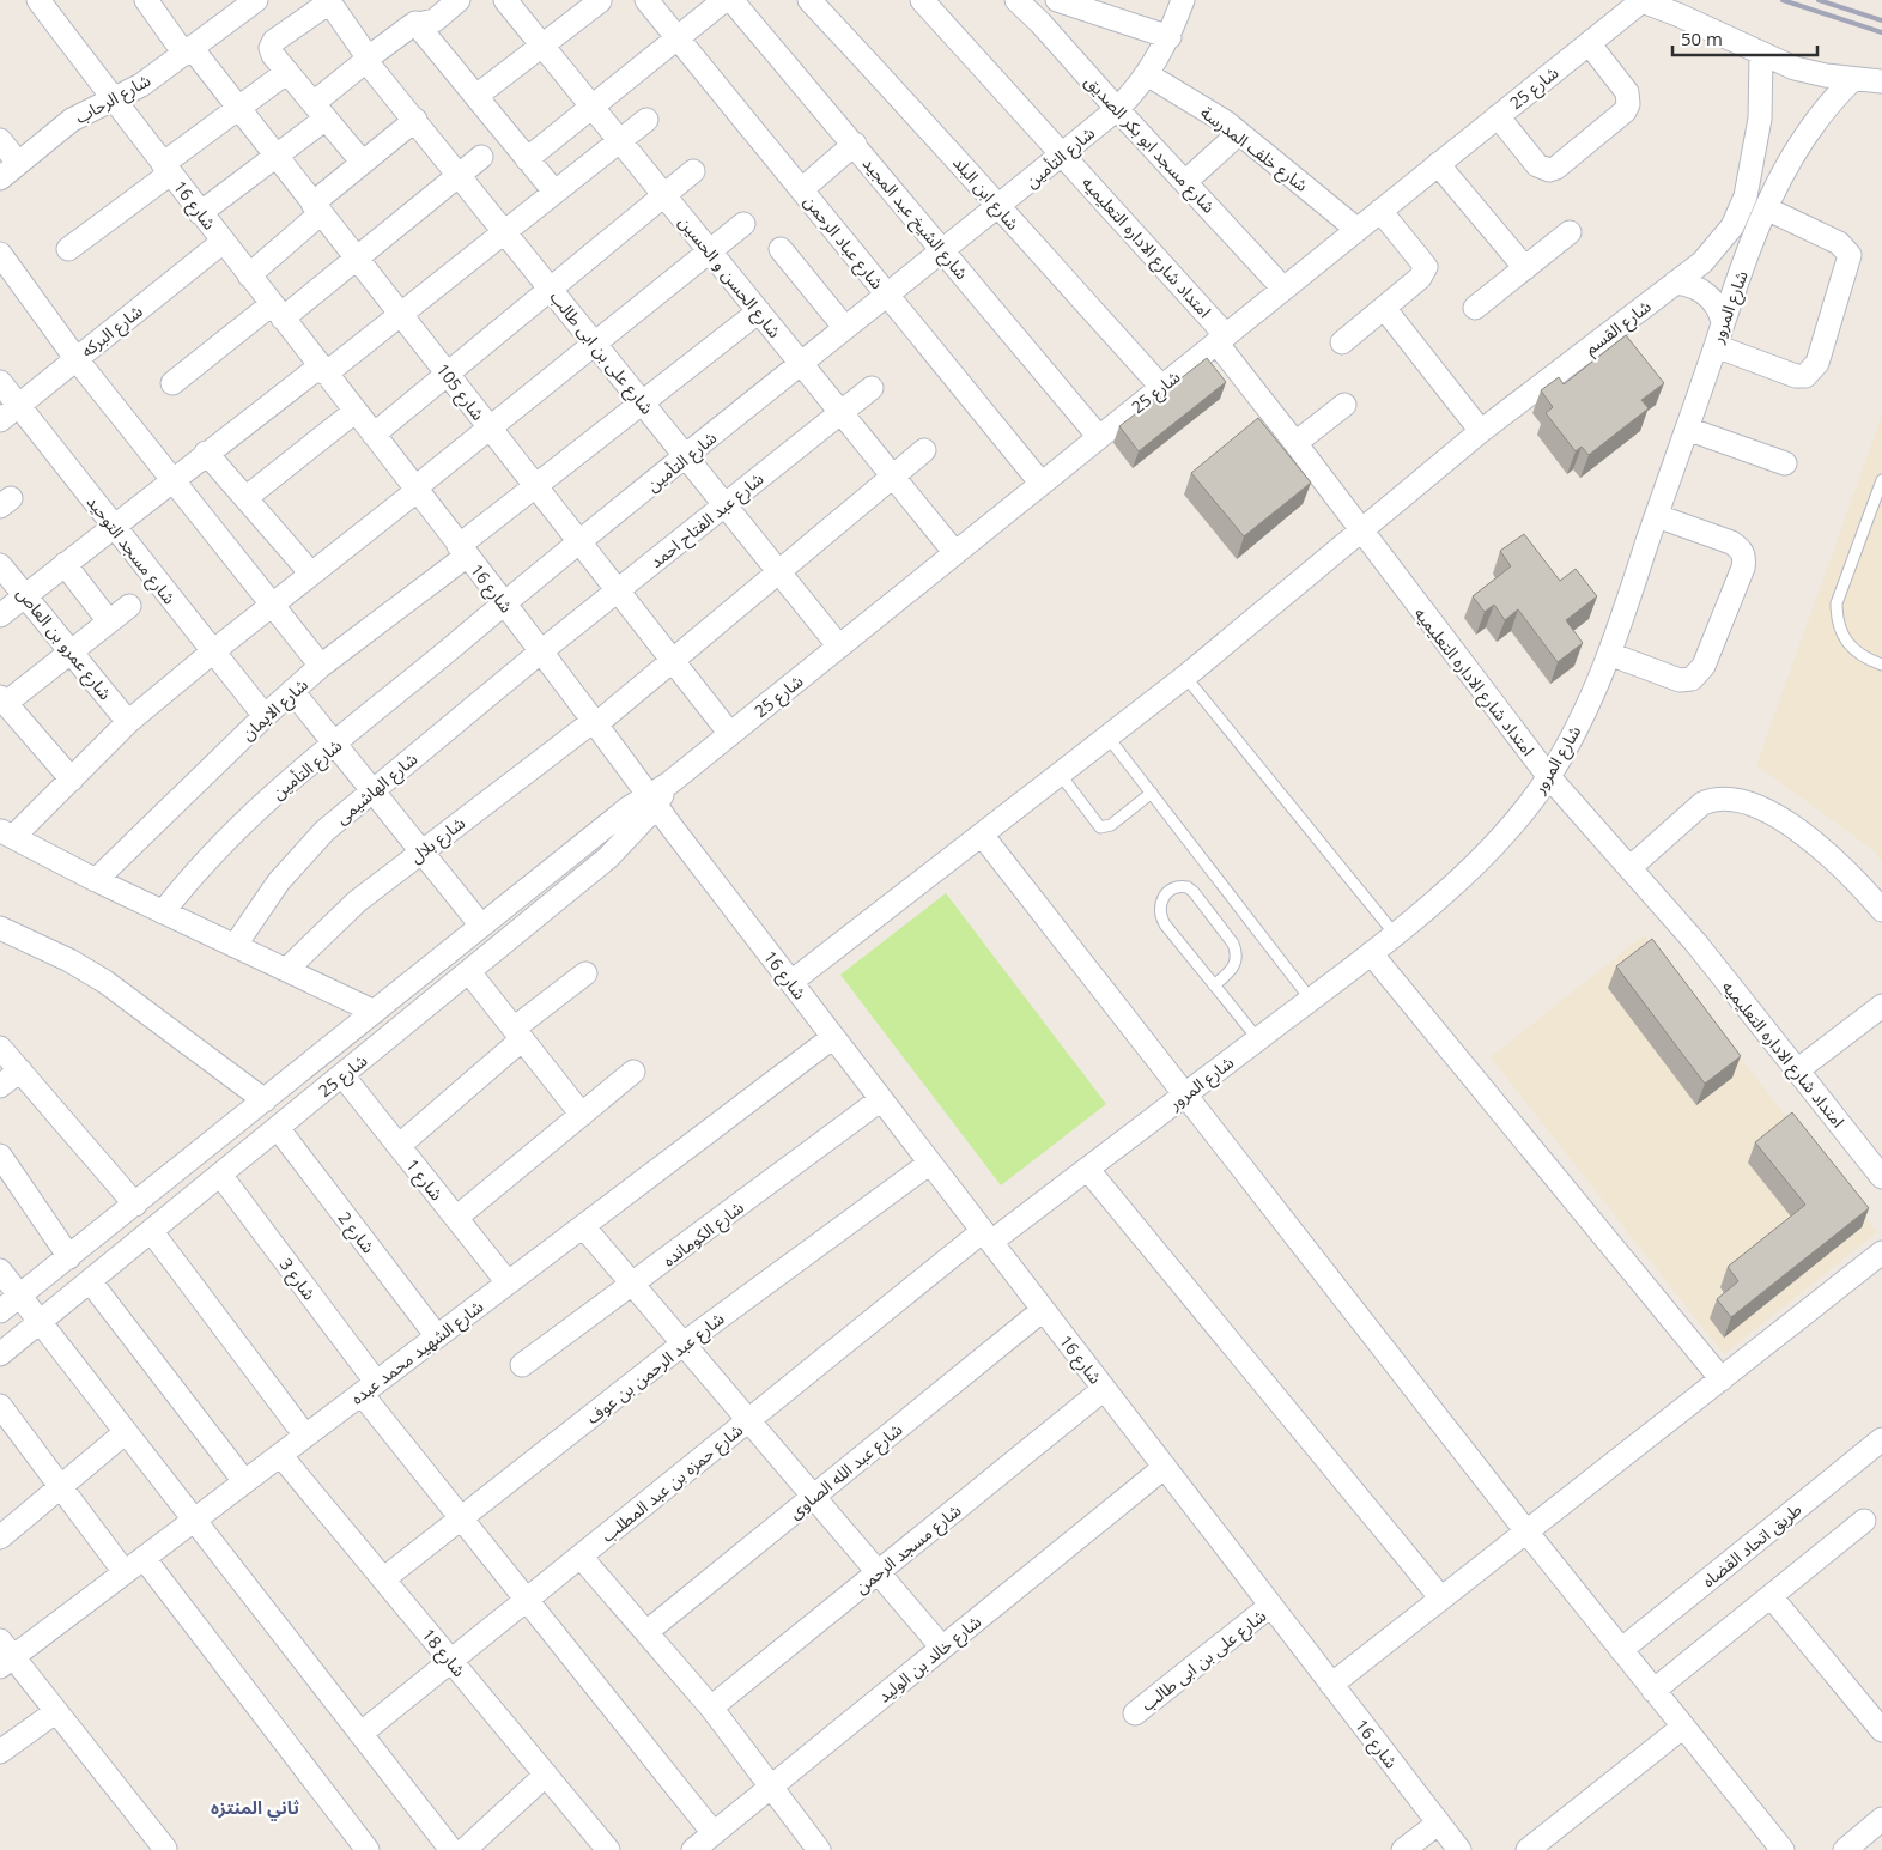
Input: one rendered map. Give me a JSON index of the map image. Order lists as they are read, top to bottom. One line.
{"streets":{"street":["شارع 25","شارع الرحاب","شارع مسجد ابو بكر الصديق","شارع خلف المدرسة","شارع التأمين","شارع ابن البلد","شارع 16","شارع الشيخ عبد المجيد","شارع عباد الرحمن","امتداد شارع الاداره التعليميه","شارع الحسن و الحسين","شارع المرور","شارع القسم","شارع البركه","شارع على بن ابى طالب","شارع 105","شارع عبد الفتاح احمد","شارع مسجد التوحيد","شارع عمرو بن العاص","شارع الايمان","شارع الهاشيمى","شارع بلال","شارع 1","شارع 2","شارع الكومانده","شارع 3","شارع الشهيد محمد عبده","شارع عبد الرحمن بن عوف","شارع عبد الله الصاوى","شارع حمزه بن عبد المطلب","طريق اتحاد القضاه","شارع مسجد الرحمن","شارع 18","شارع خالد بن الوليد"]},"crossings":[["شارع 25","شارع مسجد ابو بكر الصديق"],["شارع 25","شارع خلف المدرسة"],["شارع 25","شارع ابن البلد"],["شارع 25","شارع 16"],["شارع 25","شارع الشيخ عبد المجيد"],["شارع 25","شارع عباد الرحمن"],["شارع 25","امتداد شارع الاداره التعليميه"],["شارع 25","شارع الحسن و الحسين"],["شارع 25","شارع على بن ابى طالب"],["شارع 25","شارع 105"],["شارع 25","شارع 1"],["شارع 25","شارع 2"],["شارع 25","شارع 3"],["شارع الرحاب","شارع 16"],["شارع الرحاب","شارع 105"],["شارع مسجد ابو بكر الصديق","شارع التأمين"],["شارع خلف المدرسة","شارع التأمين"],["شارع التأمين","شارع ابن البلد"],["شارع التأمين","شارع 16"],["شارع التأمين","شارع الشيخ عبد المجيد"],["شارع التأمين","شارع عباد الرحمن"],["شارع التأمين","امتداد شارع الاداره التعليميه"],["شارع التأمين","شارع الحسن و الحسين"],["شارع التأمين","شارع على بن ابى طالب"],["شارع التأمين","شارع 105"],["شارع 16","شارع المرور"],["شارع 16","شارع القسم"],["شارع 16","شارع البركه"],["شارع 16","شارع على بن ابى طالب"],["شارع 16","شارع عبد الفتاح احمد"],["شارع 16","شارع الايمان"],["شارع 16","شارع الهاشيمى"],["شارع 16","شارع بلال"],["شارع 16","شارع الكومانده"],["شارع 16","شارع الشهيد محمد عبده"],["شارع 16","شارع عبد الرحمن بن عوف"],["شارع 16","شارع عبد الله الصاوى"],["شارع 16","شارع حمزه بن عبد المطلب"],["شارع 16","شارع مسجد الرحمن"],["شارع 16","شارع خالد بن الوليد"],["امتداد شارع الاداره التعليميه","شارع المرور"],["امتداد شارع الاداره التعليميه","شارع القسم"],["شارع الحسن و الحسين","شارع عبد الفتاح احمد"],["شارع الحسن و الحسين","شارع الايمان"],["شارع الحسن و الحسين","شارع بلال"],["شارع المرور","شارع حمزه بن عبد المطلب"],["شارع البركه","شارع مسجد التوحيد"],["شارع على بن ابى طالب","شارع عبد الفتاح احمد"],["شارع على بن ابى طالب","شارع الايمان"],["شارع على بن ابى طالب","شارع بلال"],["شارع 105","شارع عبد الفتاح احمد"],["شارع 105","شارع الايمان"],["شارع 105","شارع بلال"],["شارع عبد الفتاح احمد","شارع الهاشيمى"],["شارع مسجد التوحيد","شارع الايمان"],["شارع 1","شارع الشهيد محمد عبده"],["شارع 2","شارع الشهيد محمد عبده"],["شارع 3","شارع الشهيد محمد عبده"],["شارع 3","شارع عبد الرحمن بن عوف"],["شارع 3","شارع حمزه بن عبد المطلب"],["شارع 3","شارع خالد بن الوليد"],["شارع الشهيد محمد عبده","شارع 18"],["شارع عبد الرحمن بن عوف","شارع 18"],["شارع حمزه بن عبد المطلب","شارع 18"]],"districts":["ثاني المنتزه"],"scale_bar":"50 m"}
